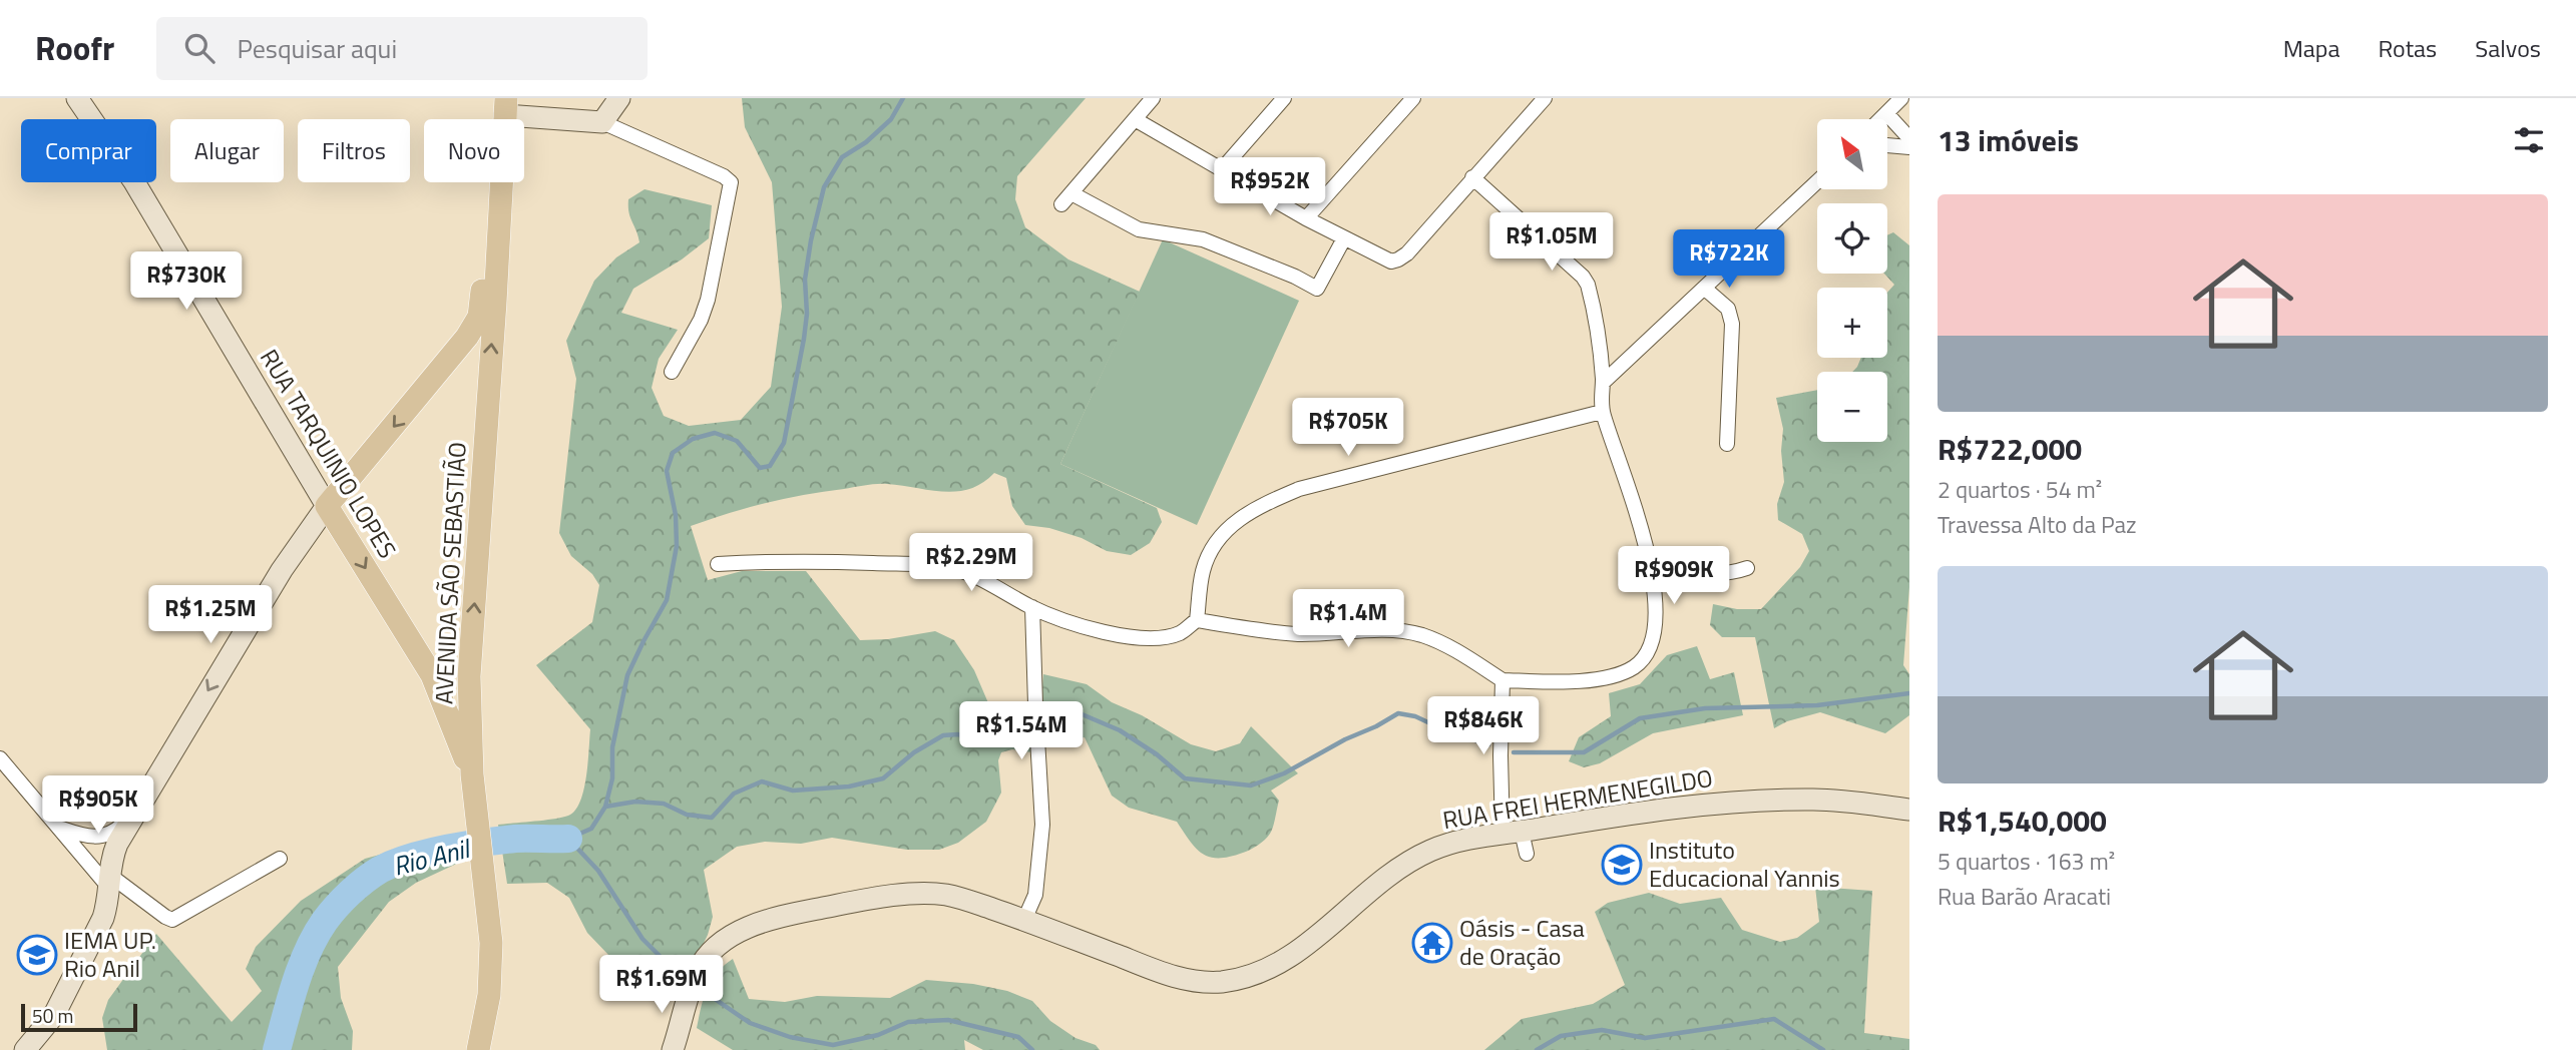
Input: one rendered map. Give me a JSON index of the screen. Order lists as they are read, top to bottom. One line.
{"streets":{"main road":["RUA TARQUINIO LOPES","AVENIDA SÃO SEBASTIÃO"],"street":["RUA FREI HERMENEGILDO"]},"crossings":[["RUA TARQUINIO LOPES","AVENIDA SÃO SEBASTIÃO"]],"water":["Rio Anil"],"places":{"school or university":["Instituto Educacional Yannis","IEMA UP. Rio Anil"],"temple":["Oásis - Casa de Oração"]},"scale_bar":"50 m","north":"top left","page":{"header":"Roofr","search":"Pesquisar aqui","nav":["Mapa","Rotas","Salvos"],"heading":"13 imóveis","map_buttons":["+","−"],"chip":["Comprar","Alugar","Filtros","Novo"],"price":["R$952K","R$1.05M","R$722K","R$730K","R$705K","R$2.29M","R$909K","R$1.25M","R$1.4M","R$846K","R$1.54M","R$905K","R$1.69M"],"list":[{"name":"R$722,000","note":"2 quartos · 54 m² · Travessa Alto da Paz"},{"name":"R$1,540,000","note":"5 quartos · 163 m² · Rua Barão Aracati"}],"scale":"50 m"}}
